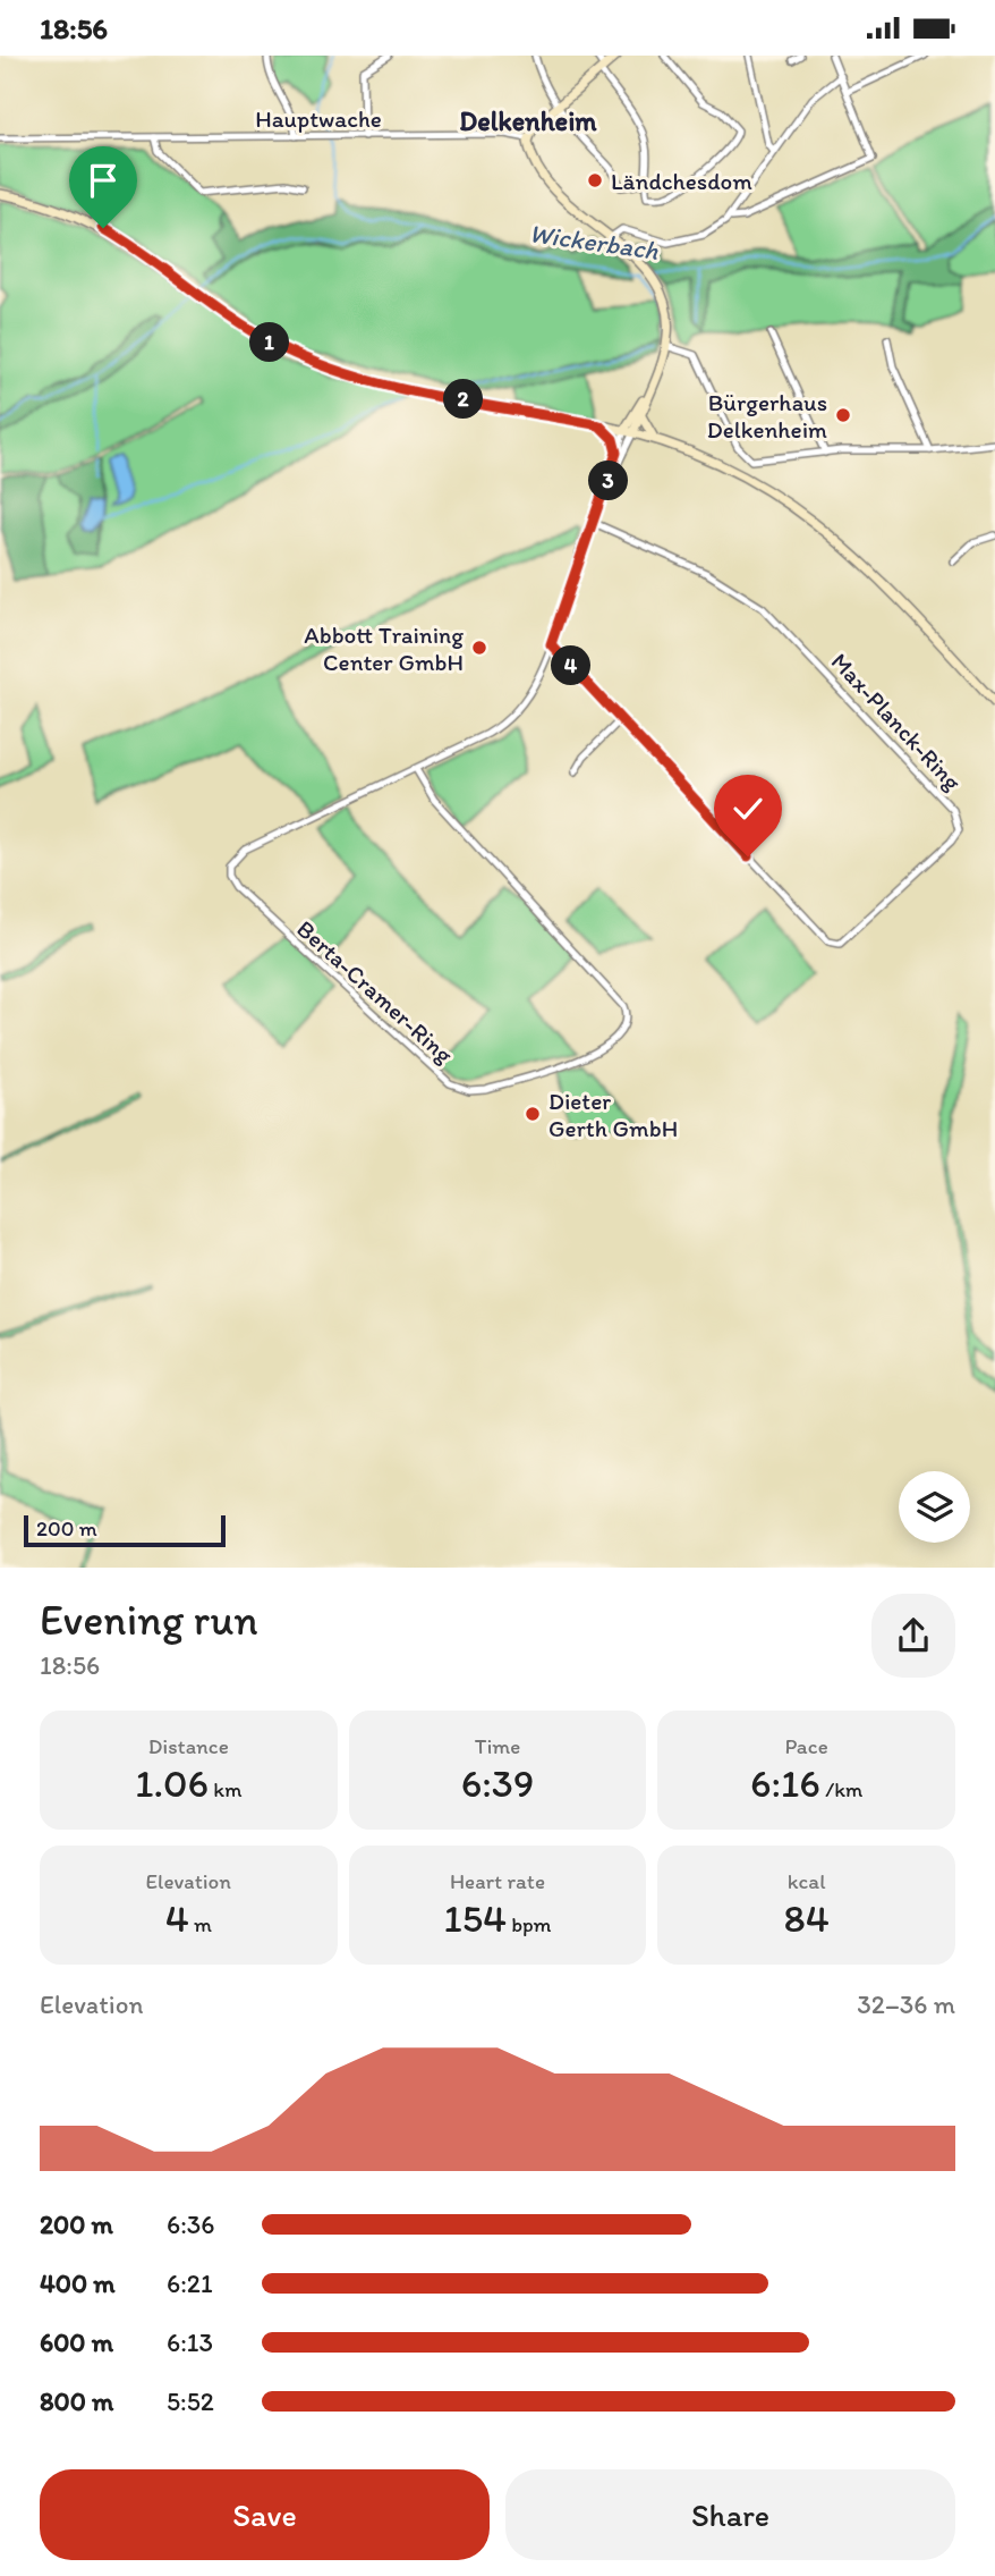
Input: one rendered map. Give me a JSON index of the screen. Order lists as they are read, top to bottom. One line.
{"streets":{"street":["Hauptwache","Max-Planck-Ring","Berta-Cramer-Ring"]},"crossings":[["Max-Planck-Ring","Berta-Cramer-Ring"]],"districts":["Delkenheim"],"water":["Wickerbach"],"places":["Ländchesdom","Bürgerhaus Delkenheim","Abbott Training Center GmbH","Dieter Gerth GmbH"],"scale_bar":"200 m","page":{"status":"18:56","pins":["1","2","3","4"],"scale":"200 m","heading":["Evening run","18:56"],"stats":[["Distance","1.06 km"],["Time","6:39"],["Pace","6:16 /km"],["Elevation","4 m"],["Heart rate","154 bpm"],["kcal","84"]],"chart":["Elevation","32–36 m"],"list":[{"name":"200 m","note":"6:36"},{"name":"400 m","note":"6:21"},{"name":"600 m","note":"6:13"},{"name":"800 m","note":"5:52"}],"buttons":["Save","Share"]}}
